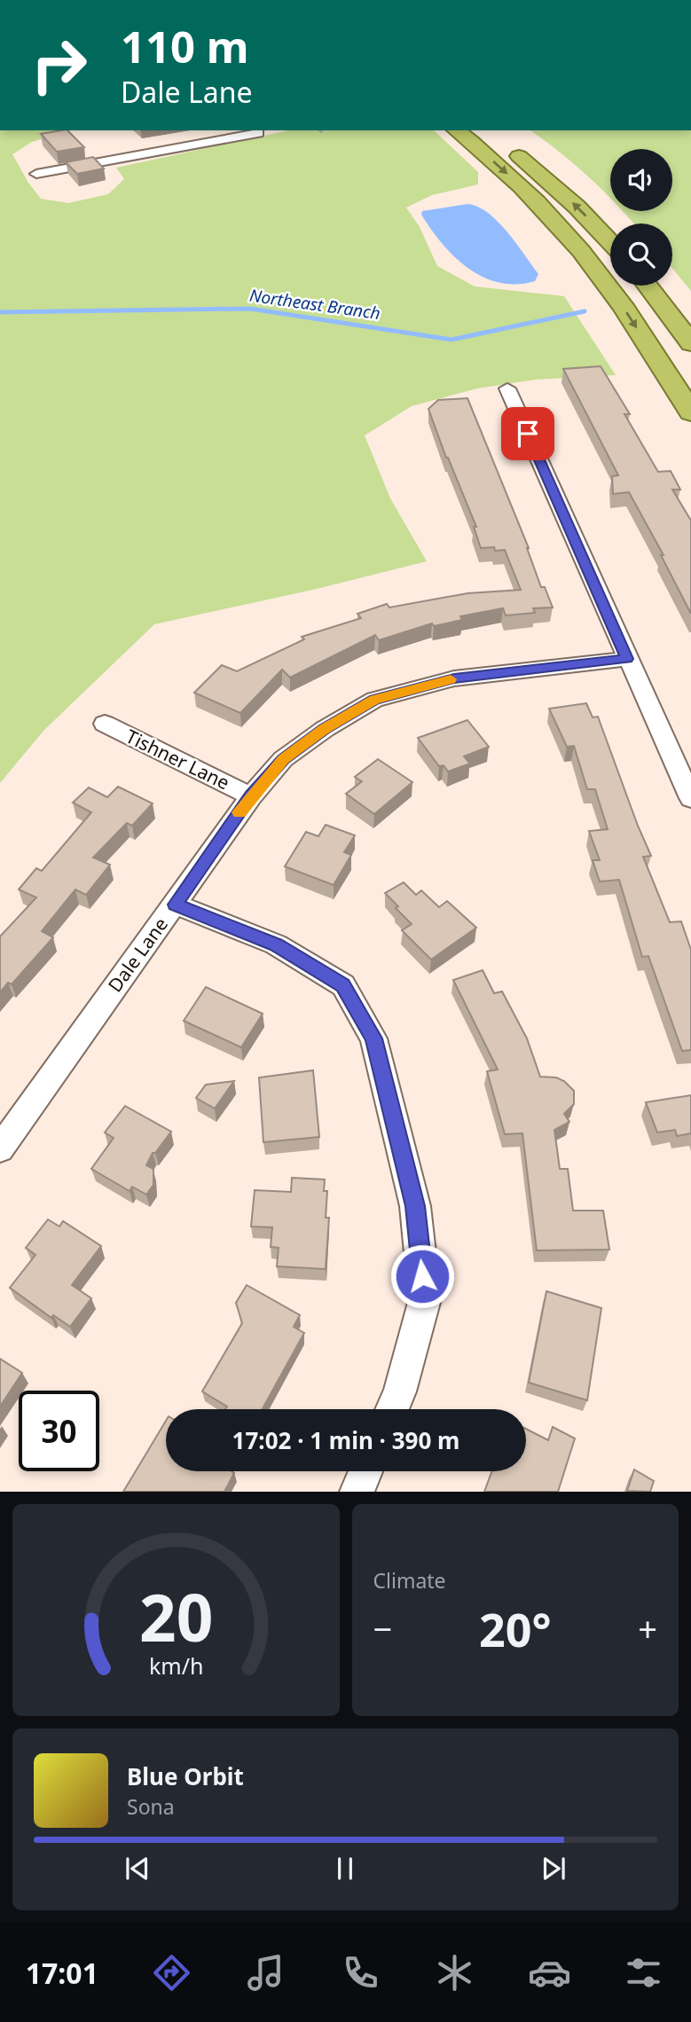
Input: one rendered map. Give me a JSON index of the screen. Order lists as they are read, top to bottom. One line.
{"streets":{"street":["Tishner Lane","Dale Lane"]},"crossings":[["Tishner Lane","Dale Lane"]],"water":["Northeast Branch"],"page":{"turn":["110 m","Dale Lane"],"limit":"30","trip":"17:02 · 1 min · 390 m","tile":"Climate","heat":["−","20°","+"],"song":["Blue Orbit","Sona"],"tabs":"17:01","gauge":["20","km/h"]}}
